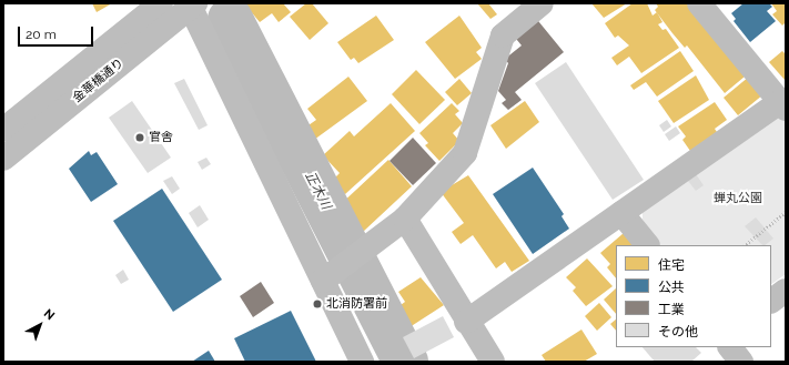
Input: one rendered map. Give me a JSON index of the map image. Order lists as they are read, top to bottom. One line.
{"streets":{"street":["金華橋通り"]},"water":["正木川"],"parks":["蝉丸公園"],"places":["官舎","北消防署前"],"legend":["住宅","公共","工業","その他"],"scale_bar":"20 m","north":"top right"}
